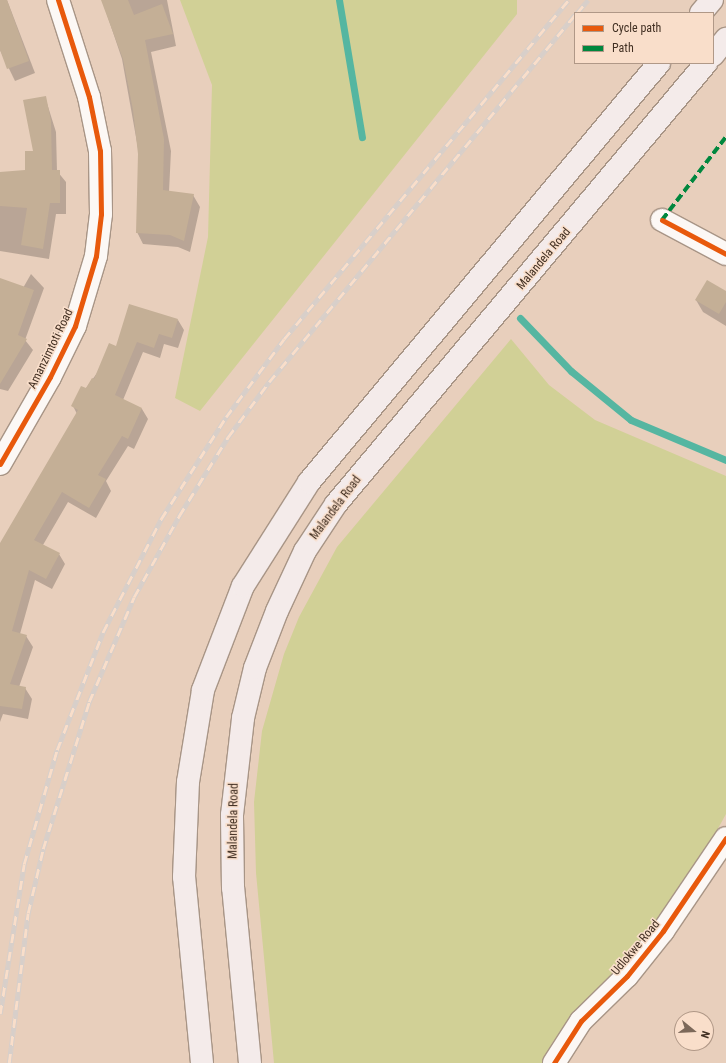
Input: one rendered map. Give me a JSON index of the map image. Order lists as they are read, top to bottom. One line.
{"streets":{"main road":["Malandela Road"],"street":["Amanzimtoti Road","Udlokwe Road"]},"legend":["Cycle path","Path"],"north":"right"}
